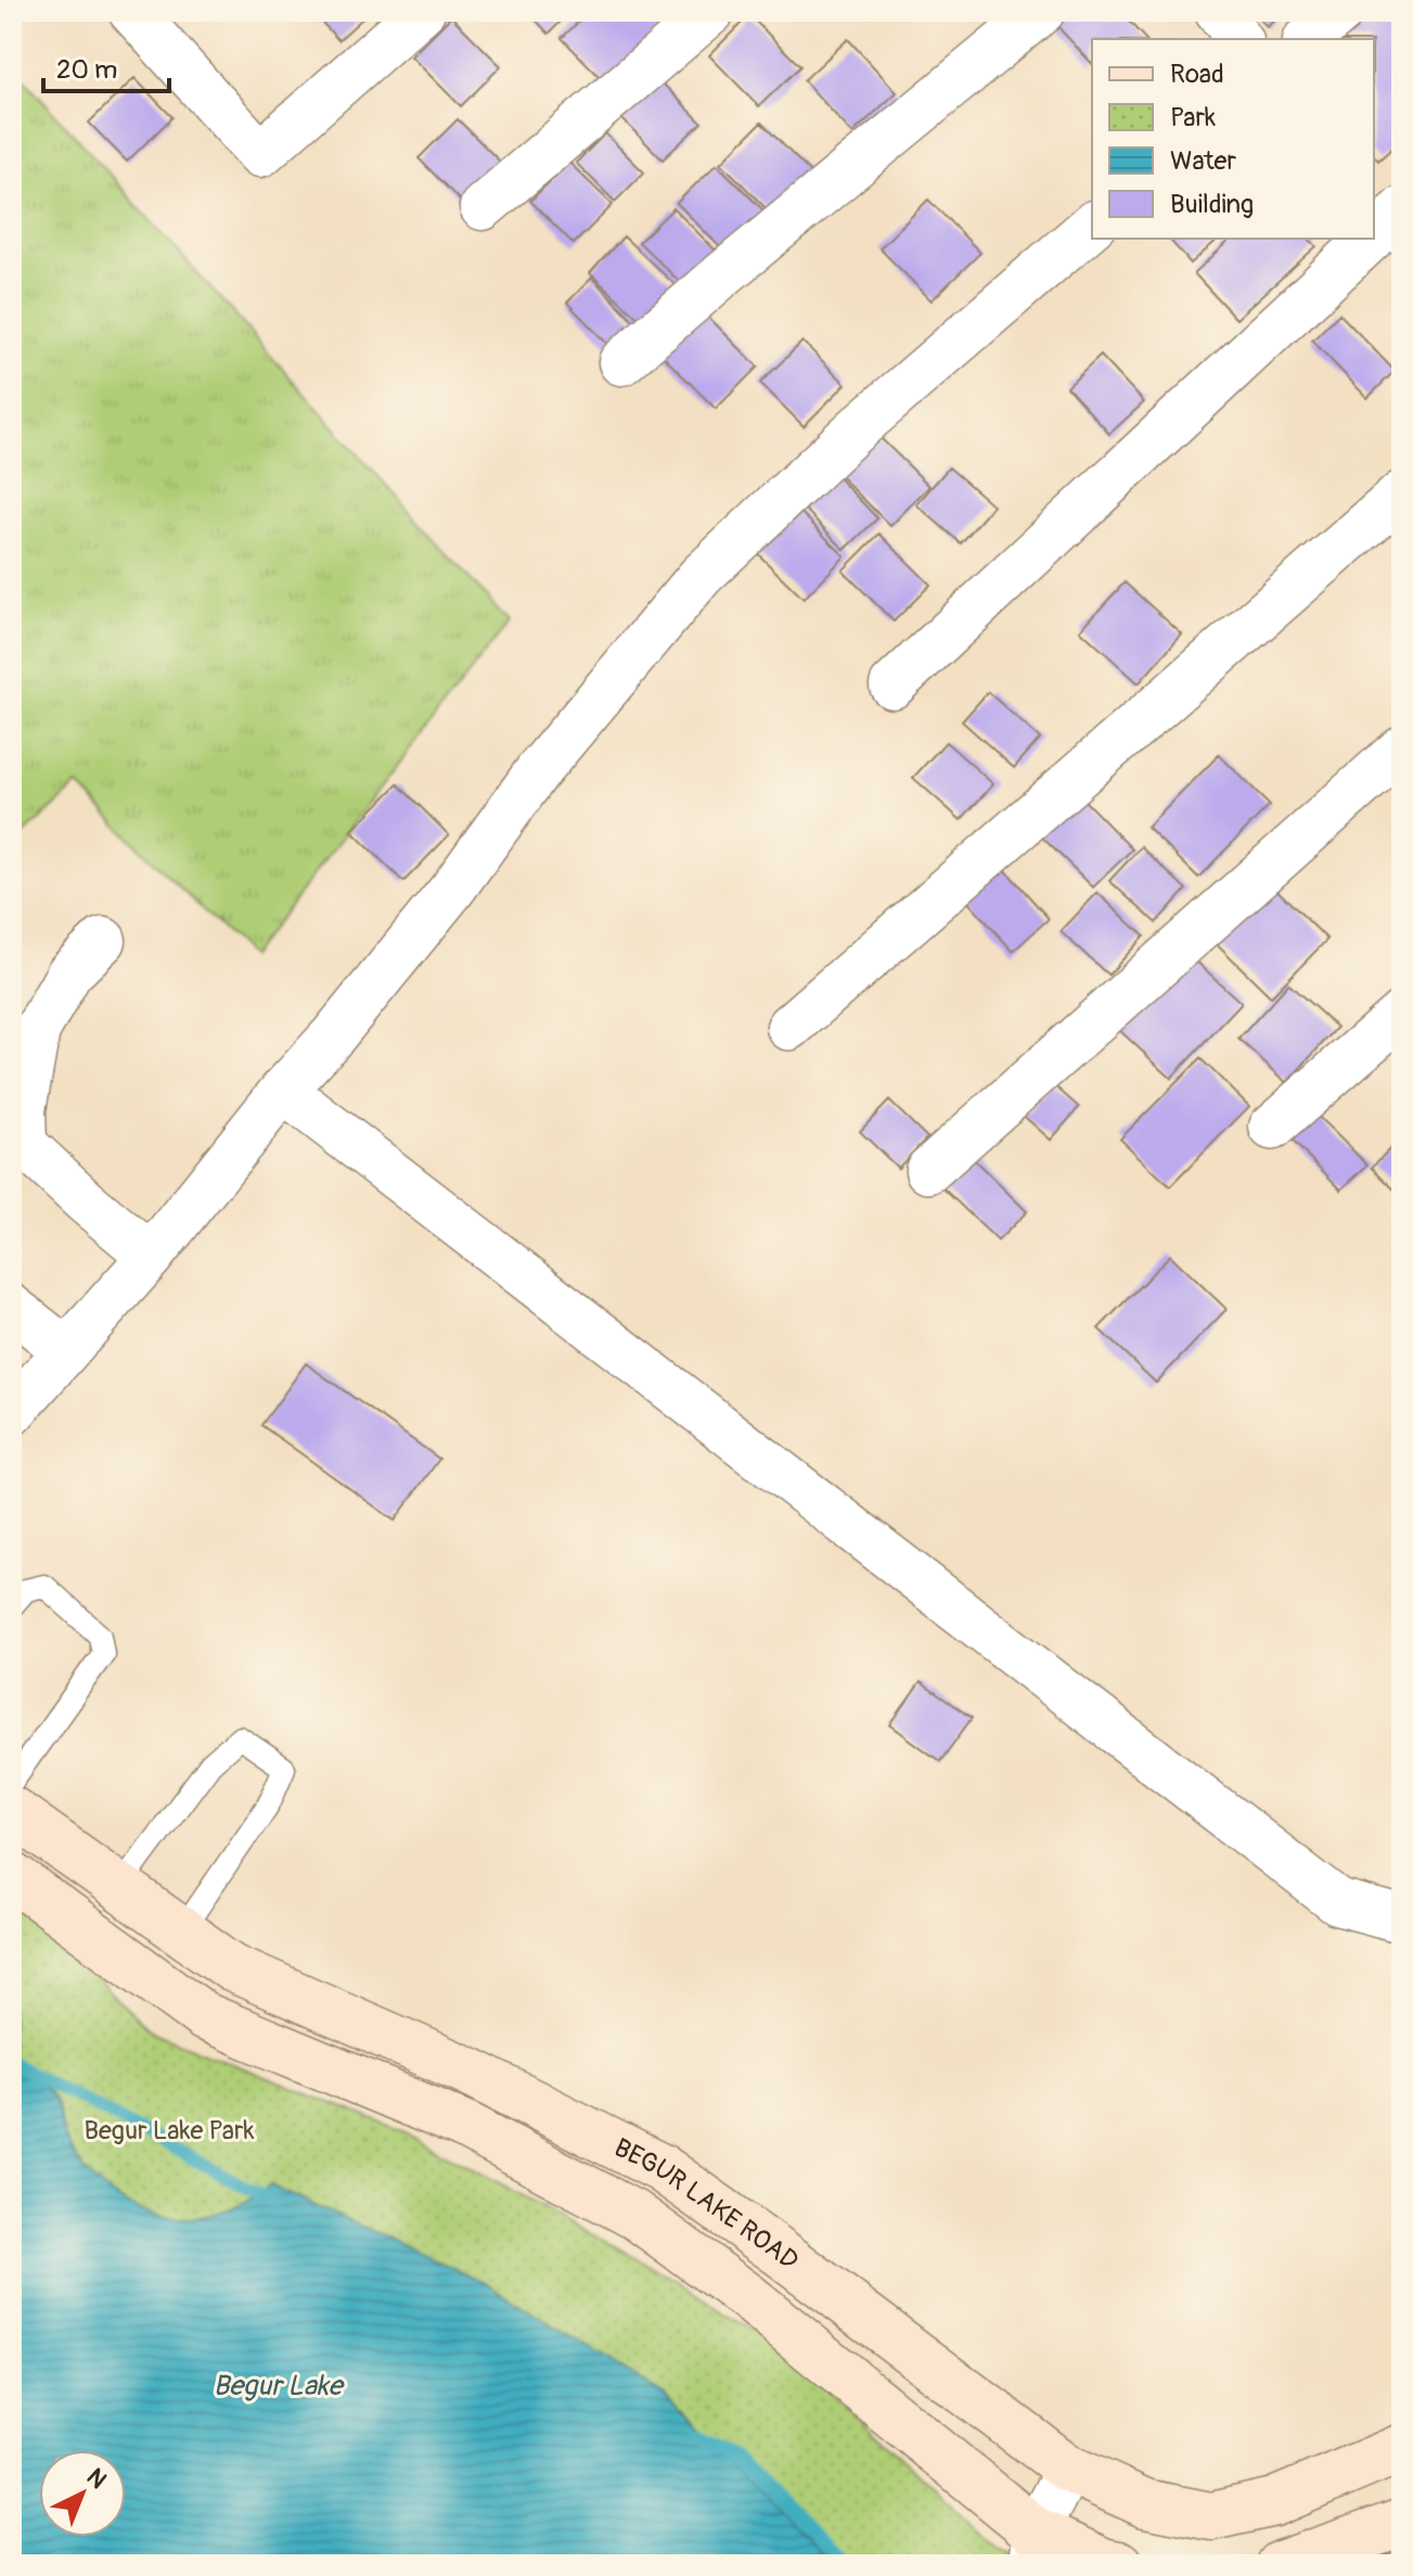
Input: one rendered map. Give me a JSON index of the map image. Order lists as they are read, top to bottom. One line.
{"streets":{"main road":["BEGUR LAKE ROAD"]},"water":["Begur Lake"],"parks":["Begur Lake Park"],"legend":["Road","Park","Water","Building"],"scale_bar":"20 m","north":"top right"}
